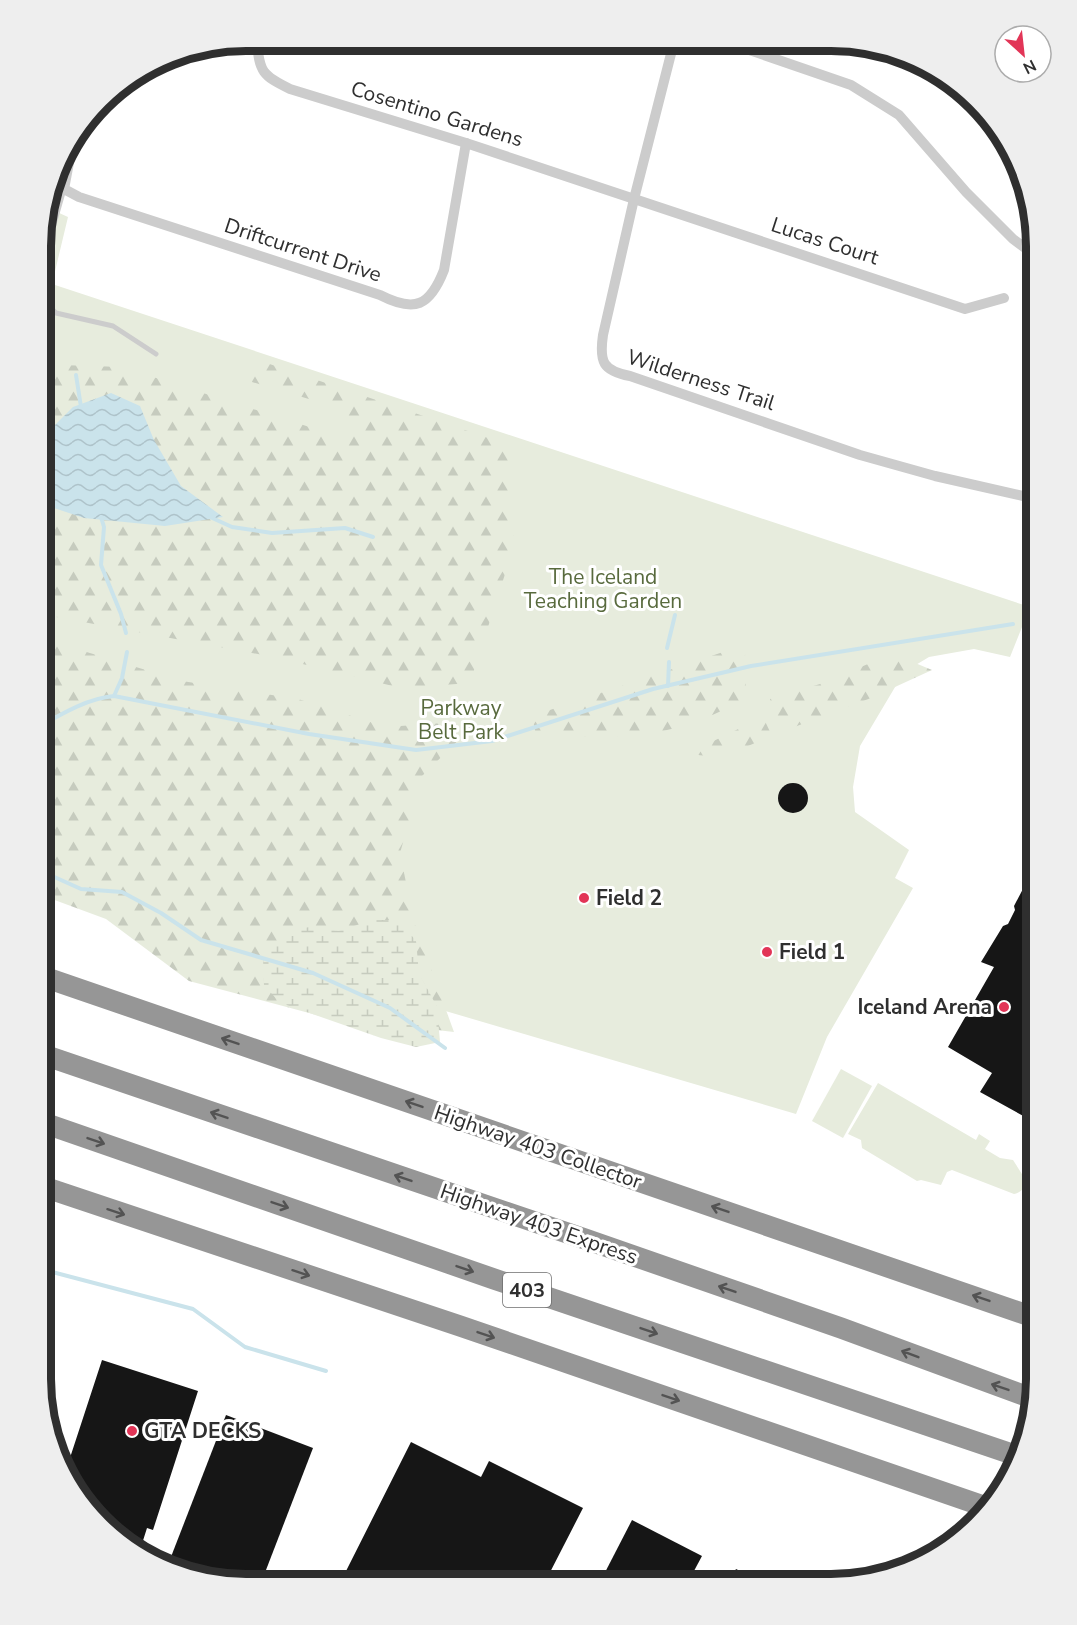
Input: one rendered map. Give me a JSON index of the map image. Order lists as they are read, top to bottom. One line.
{"streets":{"highway":["Highway 403 Collector","Highway 403 Express","403"],"street":["Cosentino Gardens","Lucas Court","Driftcurrent Drive","Wilderness Trail"]},"crossings":[["Cosentino Gardens","Lucas Court"],["Cosentino Gardens","Driftcurrent Drive"],["Cosentino Gardens","Wilderness Trail"],["Lucas Court","Wilderness Trail"]],"parks":["The Iceland Teaching Garden","Parkway Belt Park"],"places":["Field 2","Field 1","Iceland Arena","GTA DECKS"],"north":"bottom right"}
